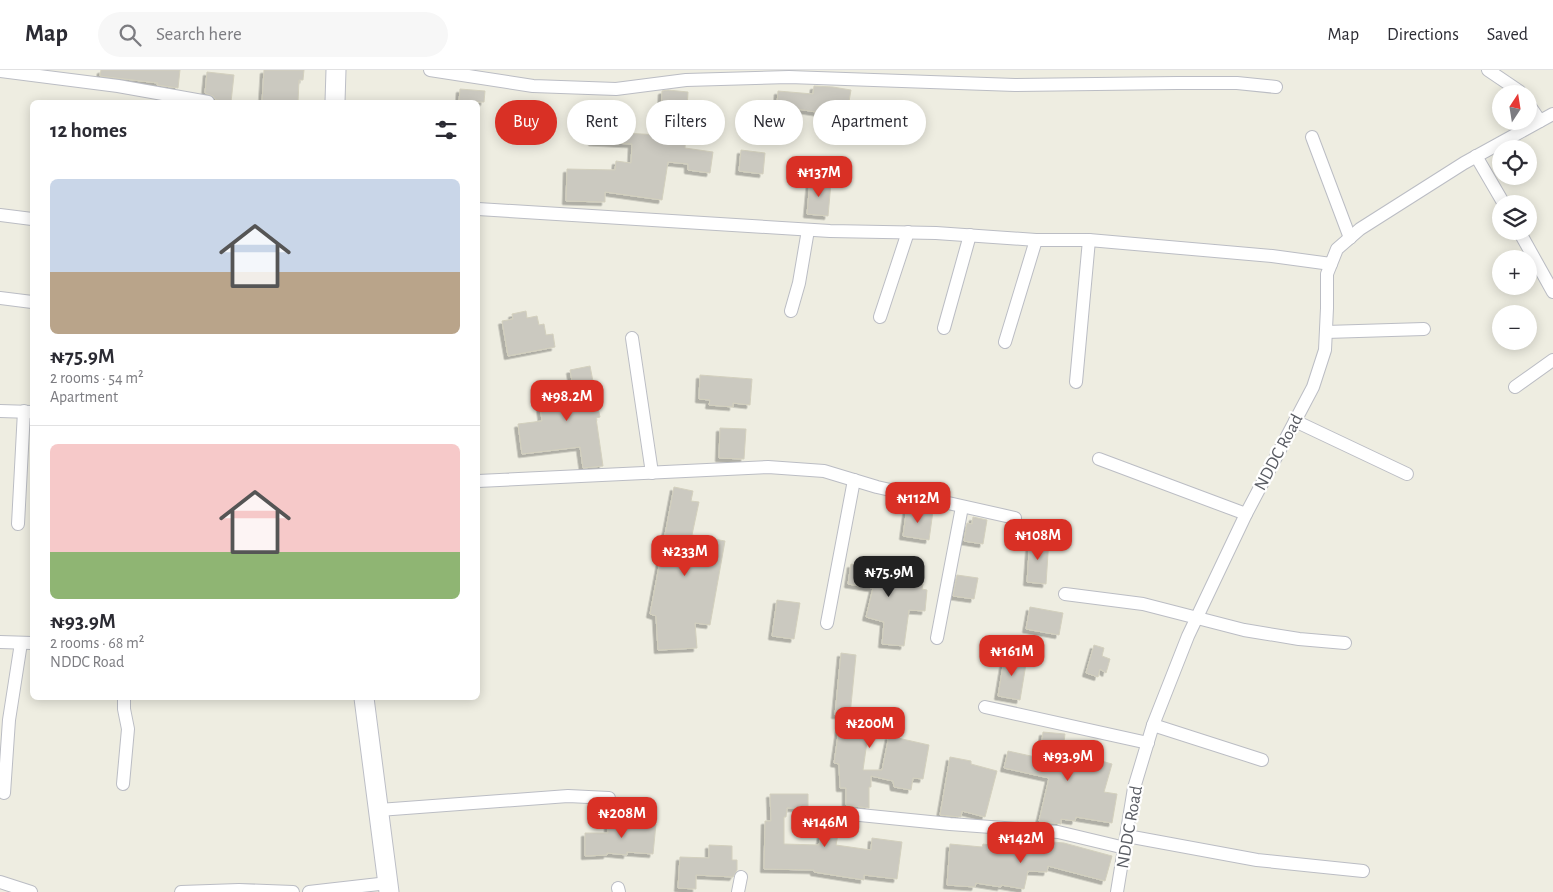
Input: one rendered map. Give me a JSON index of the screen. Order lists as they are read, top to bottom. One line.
{"streets":{"street":["NDDC Road"]},"north":"top","page":{"header":"Map","search":"Search here","nav":["Map","Directions","Saved"],"map_buttons":["+","−"],"chip":["Buy","Rent","Filters","New","Apartment"],"heading":"12 homes","price":["₦137M","₦98.2M","₦112M","₦108M","₦233M","₦75.9M","₦161M","₦200M","₦93.9M","₦208M","₦146M","₦142M"],"list":[{"name":"₦75.9M","note":"2 rooms · 54 m² · Apartment"},{"name":"₦93.9M","note":"2 rooms · 68 m² · NDDC Road"}]}}
